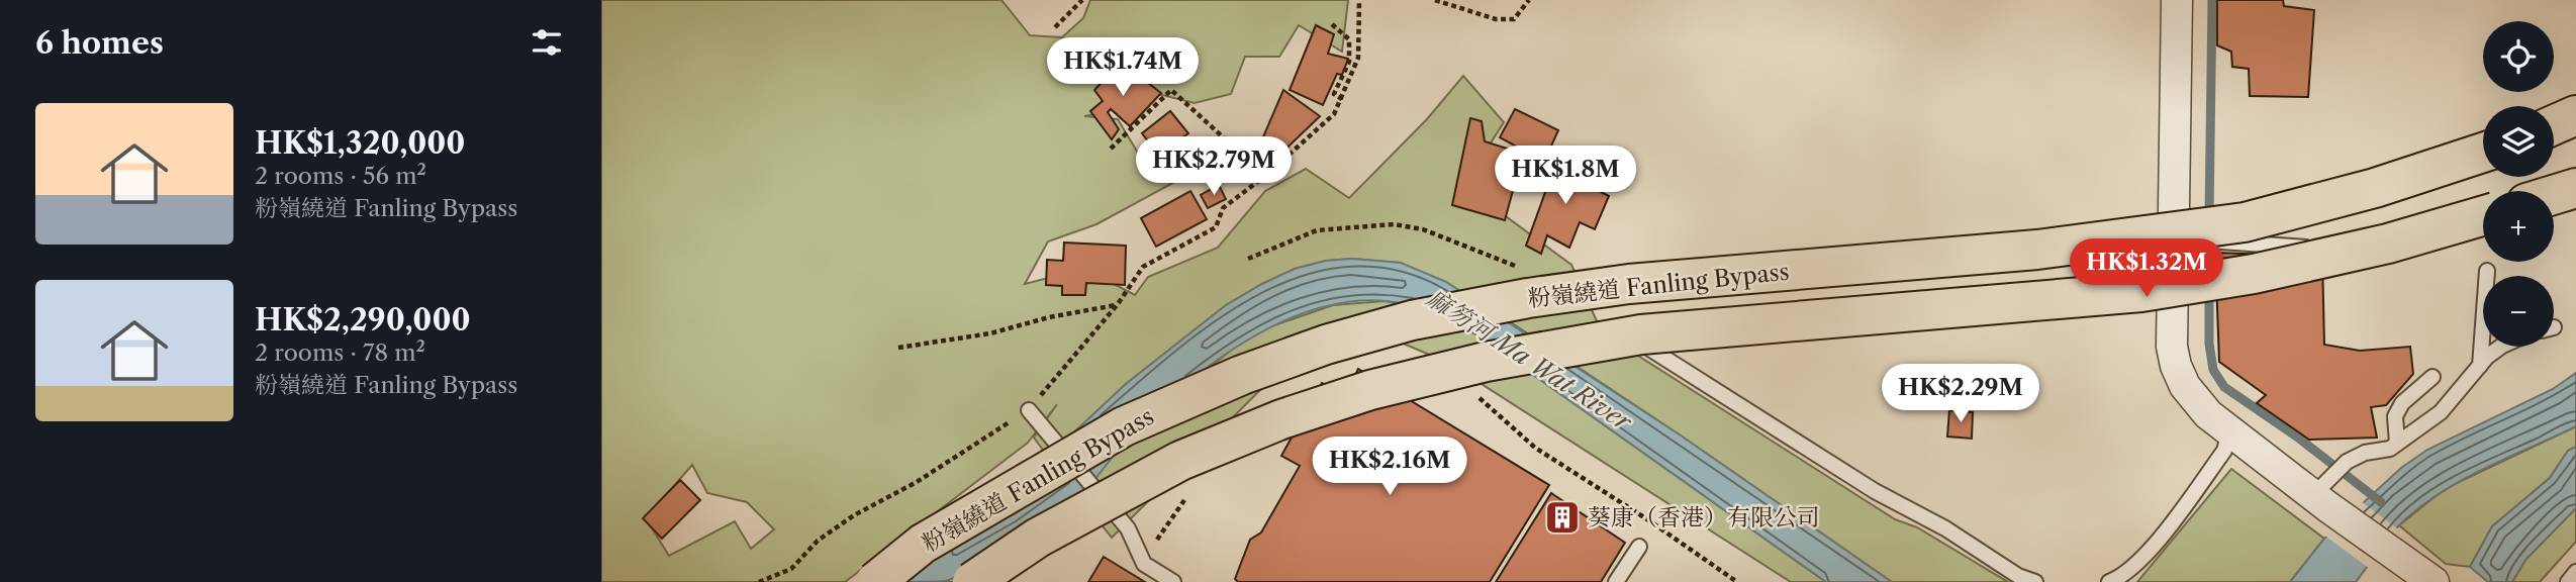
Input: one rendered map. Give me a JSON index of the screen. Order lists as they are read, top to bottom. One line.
{"streets":{"highway":["粉嶺繞道 Fanling Bypass"]},"water":["麻笏河 Ma Wat River"],"places":{"building":["葵康（香港）有限公司"]},"page":{"heading":"6 homes","map_buttons":["+","−"],"price":["HK$1.74M","HK$2.79M","HK$1.8M","HK$1.32M","HK$2.29M","HK$2.16M"],"list":[{"name":"HK$1,320,000","note":"2 rooms · 56 m² · 粉嶺繞道 Fanling Bypass"},{"name":"HK$2,290,000","note":"2 rooms · 78 m² · 粉嶺繞道 Fanling Bypass"}]}}
